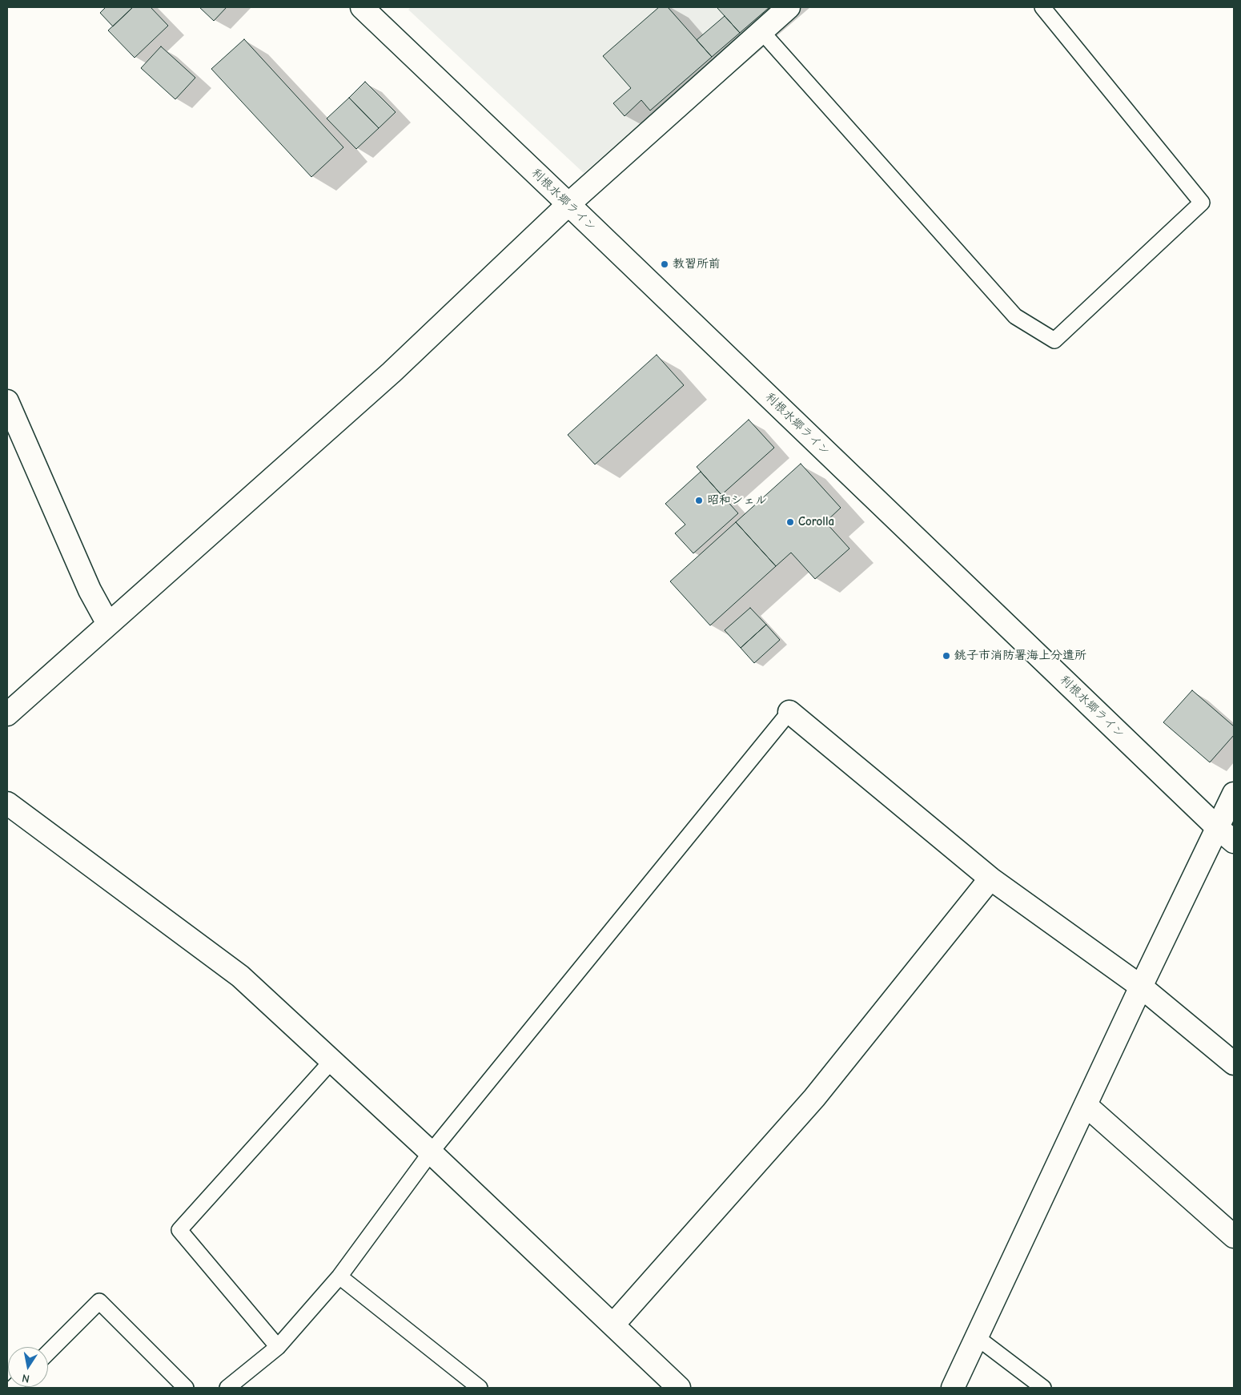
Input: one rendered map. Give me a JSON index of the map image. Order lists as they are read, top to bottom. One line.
{"streets":{"main road":["利根水郷ライン"]},"places":["教習所前","昭和シェル","Corolla","銚子市消防署海上分遣所"],"north":"bottom"}
